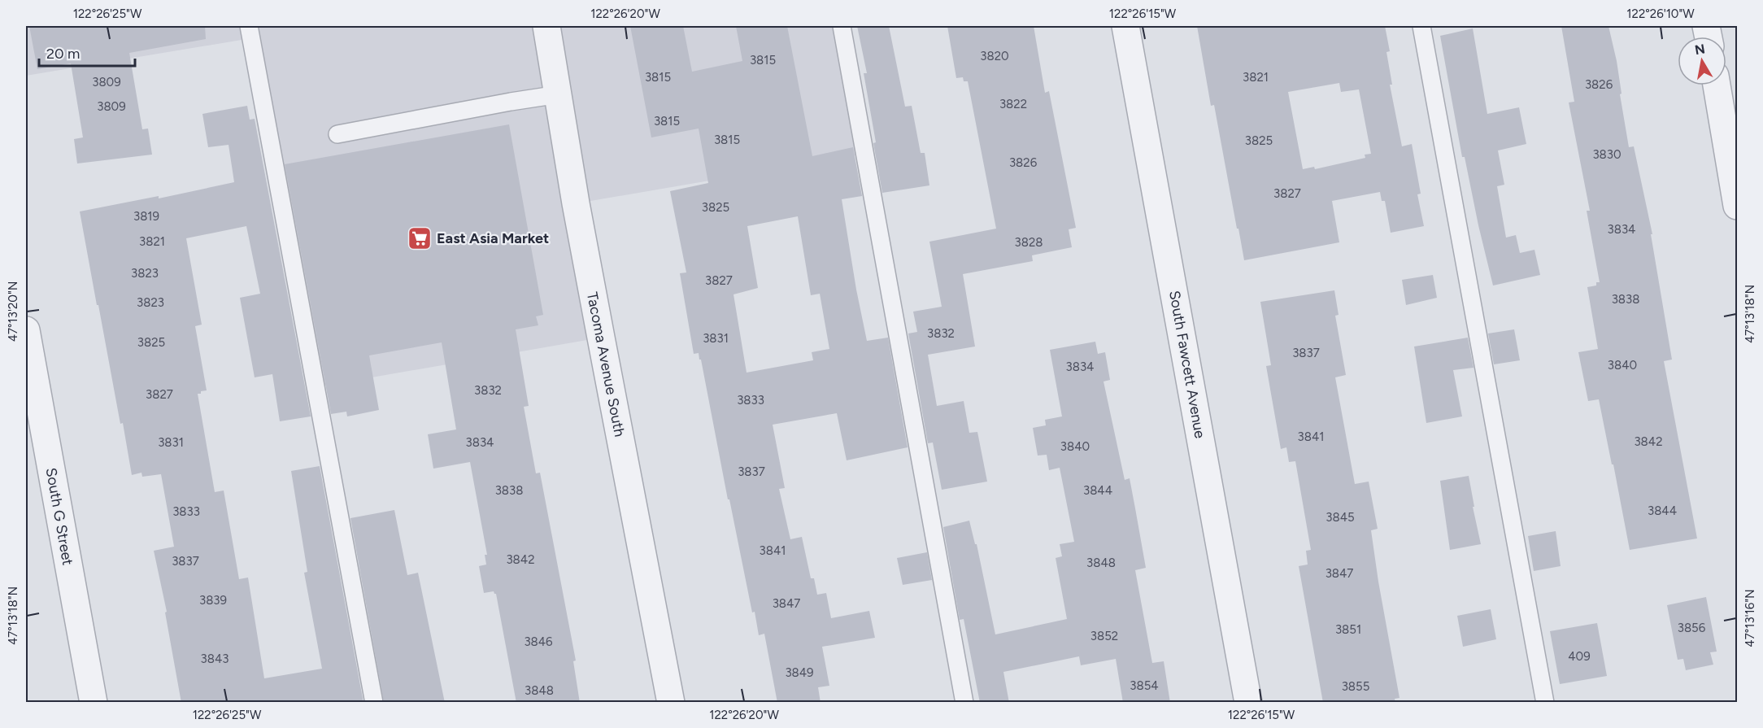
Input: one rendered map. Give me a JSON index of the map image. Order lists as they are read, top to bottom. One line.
{"streets":{"street":["Tacoma Avenue South","South Fawcett Avenue","South G Street"]},"places":{"supermarket":["East Asia Market"]},"house_numbers":["3820","3815","3815","3821","3809","3826","3822","3809","3815","3815","3825","3830","3826","3827","3825","3819","3834","3821","3828","3823","3827","3838","3823","3832","3831","3825","3837","3840","3834","3832","3827","3833","3841","3842","3831","3834","3840","3837","3838","3844","3844","3833","3845","3841","3842","3837","3848","3847","3839","3847","3856","3851","3852","3846","409","3843","3849","3854","3855","3848"],"scale_bar":"20 m","north":"top","coordinates":["122°26'25\"W","122°26'20\"W","122°26'15\"W","122°26'10\"W","47°13'20\"N","47°13'18\"N","47°13'16\"N"]}
